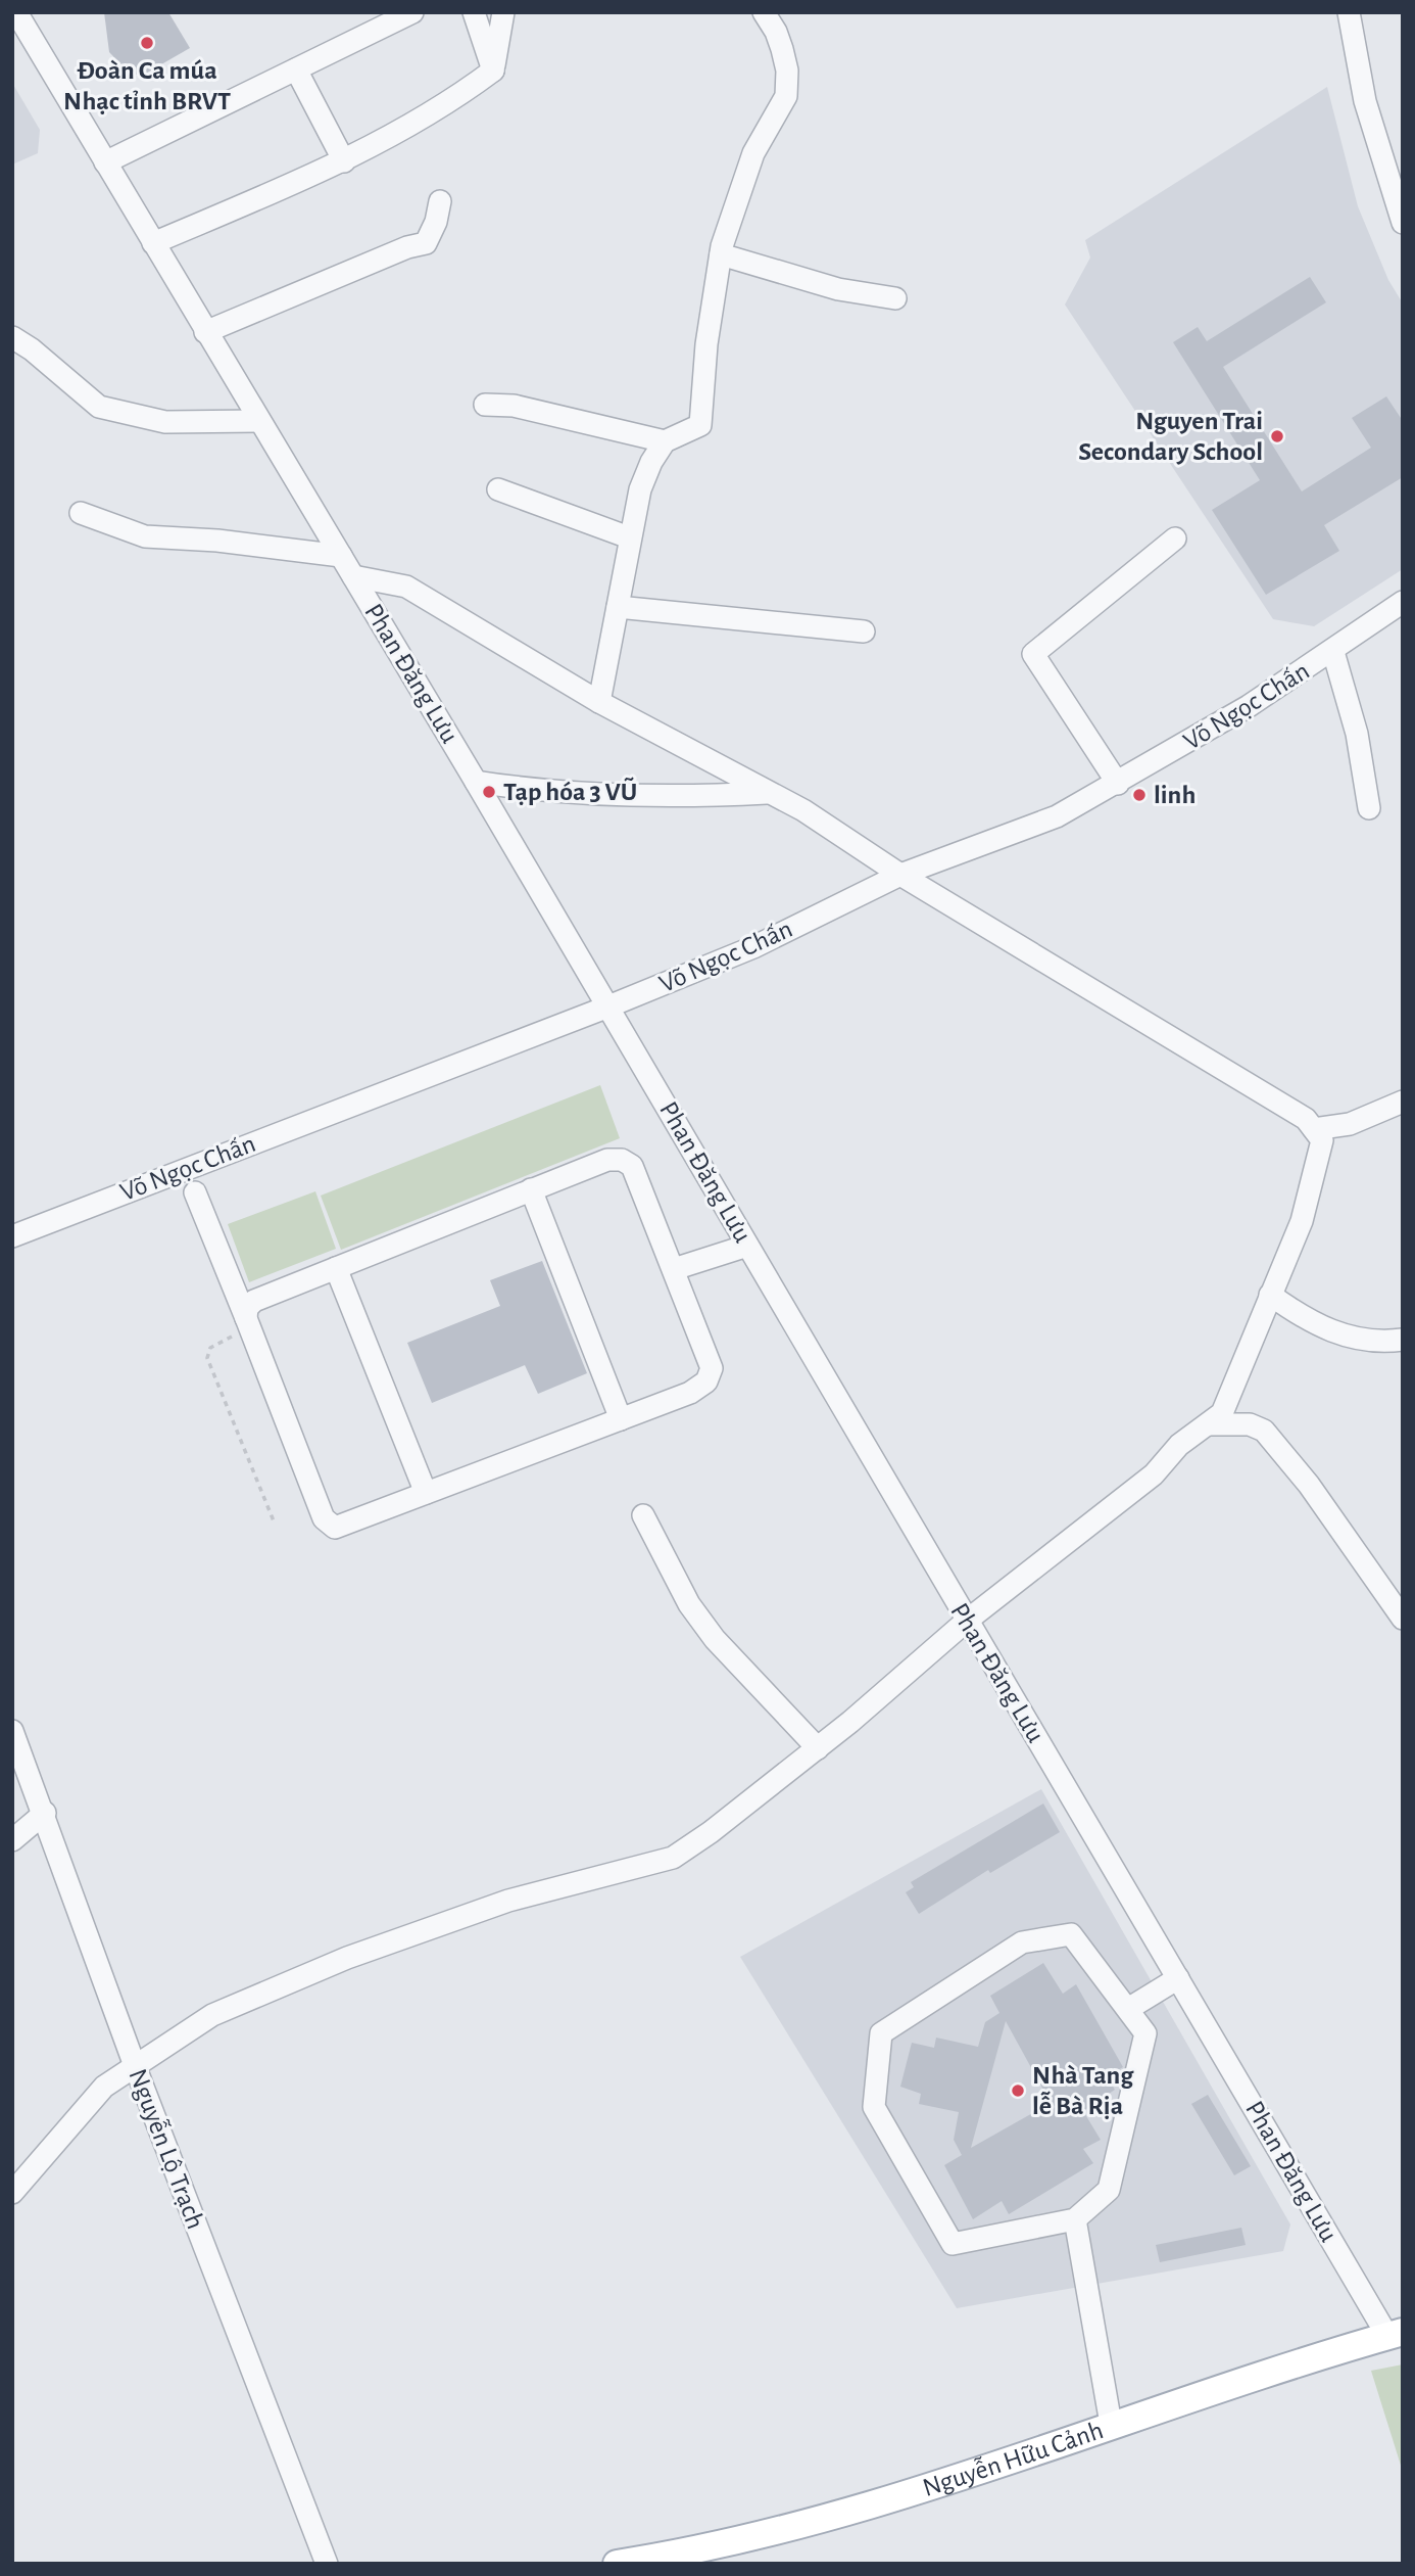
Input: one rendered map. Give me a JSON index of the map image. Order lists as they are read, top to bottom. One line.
{"streets":{"main road":["Nguyễn Hữu Cảnh"],"street":["Phan Đăng Lưu","Võ Ngọc Chấn","Nguyễn Lộ Trạch"]},"crossings":[["Phan Đăng Lưu","Võ Ngọc Chấn"],["Phan Đăng Lưu","Nguyễn Hữu Cảnh"]],"places":["Đoàn Ca múa Nhạc tỉnh BRVT","Nguyen Trai Secondary School","Tạp hóa 3 VŨ","linh","Nhà Tang lễ Bà Rịa"]}
